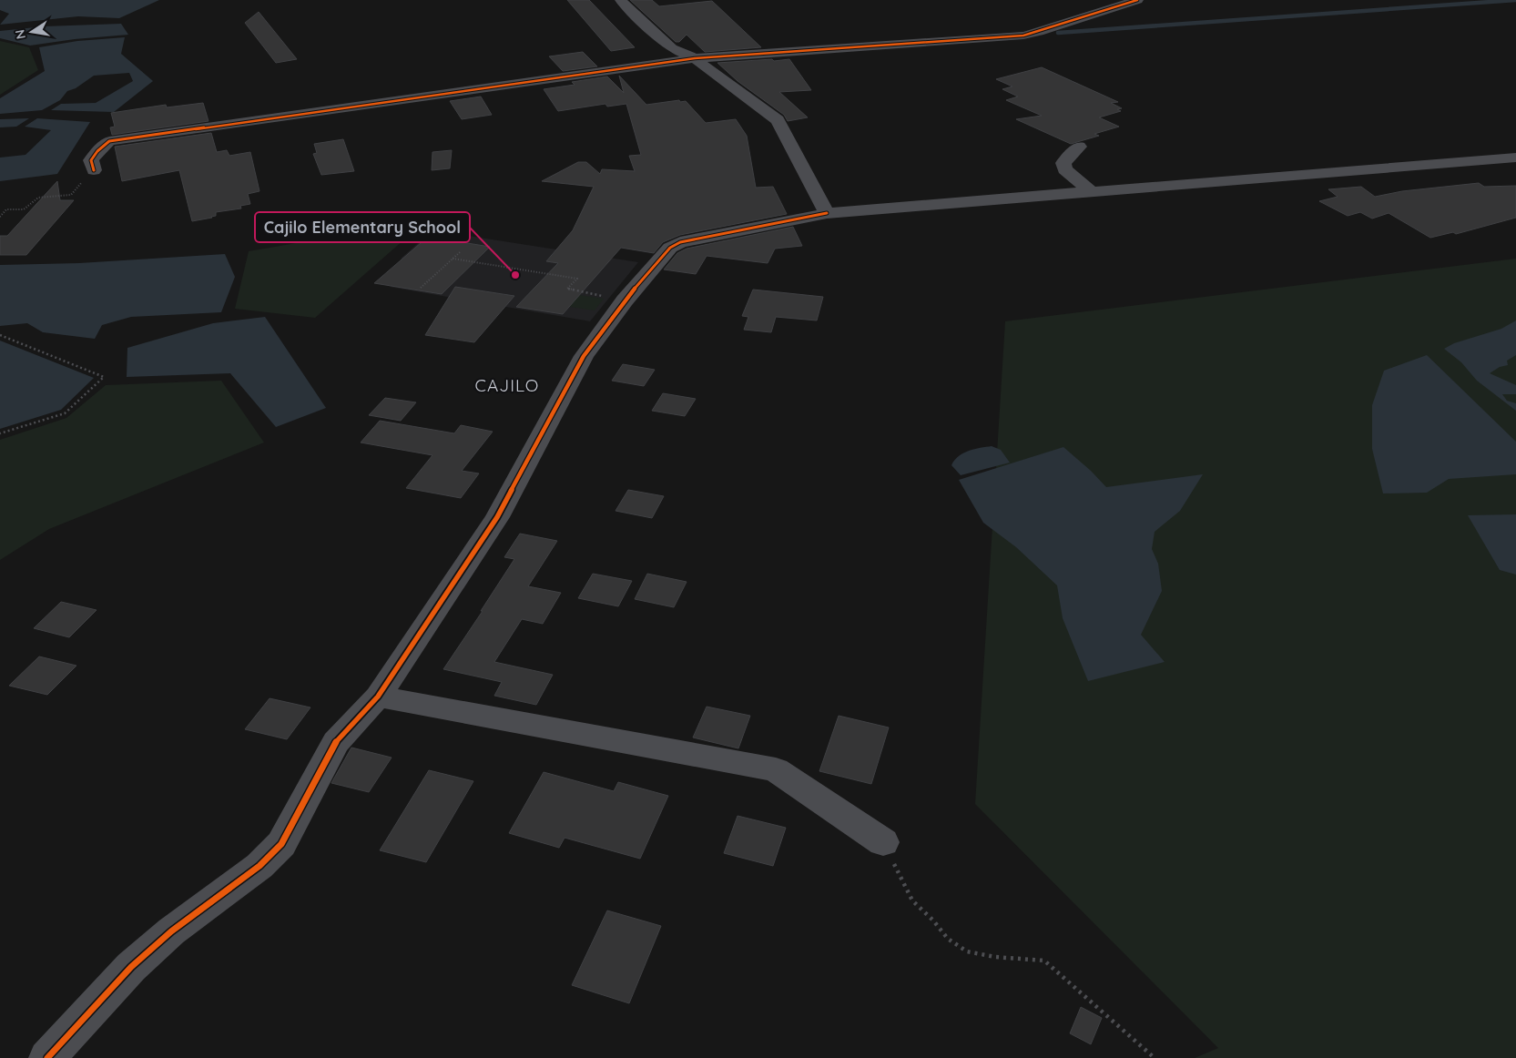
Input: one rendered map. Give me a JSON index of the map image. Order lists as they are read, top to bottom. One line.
{"districts":["CAJILO"],"places":["Cajilo Elementary School"],"north":"left"}
